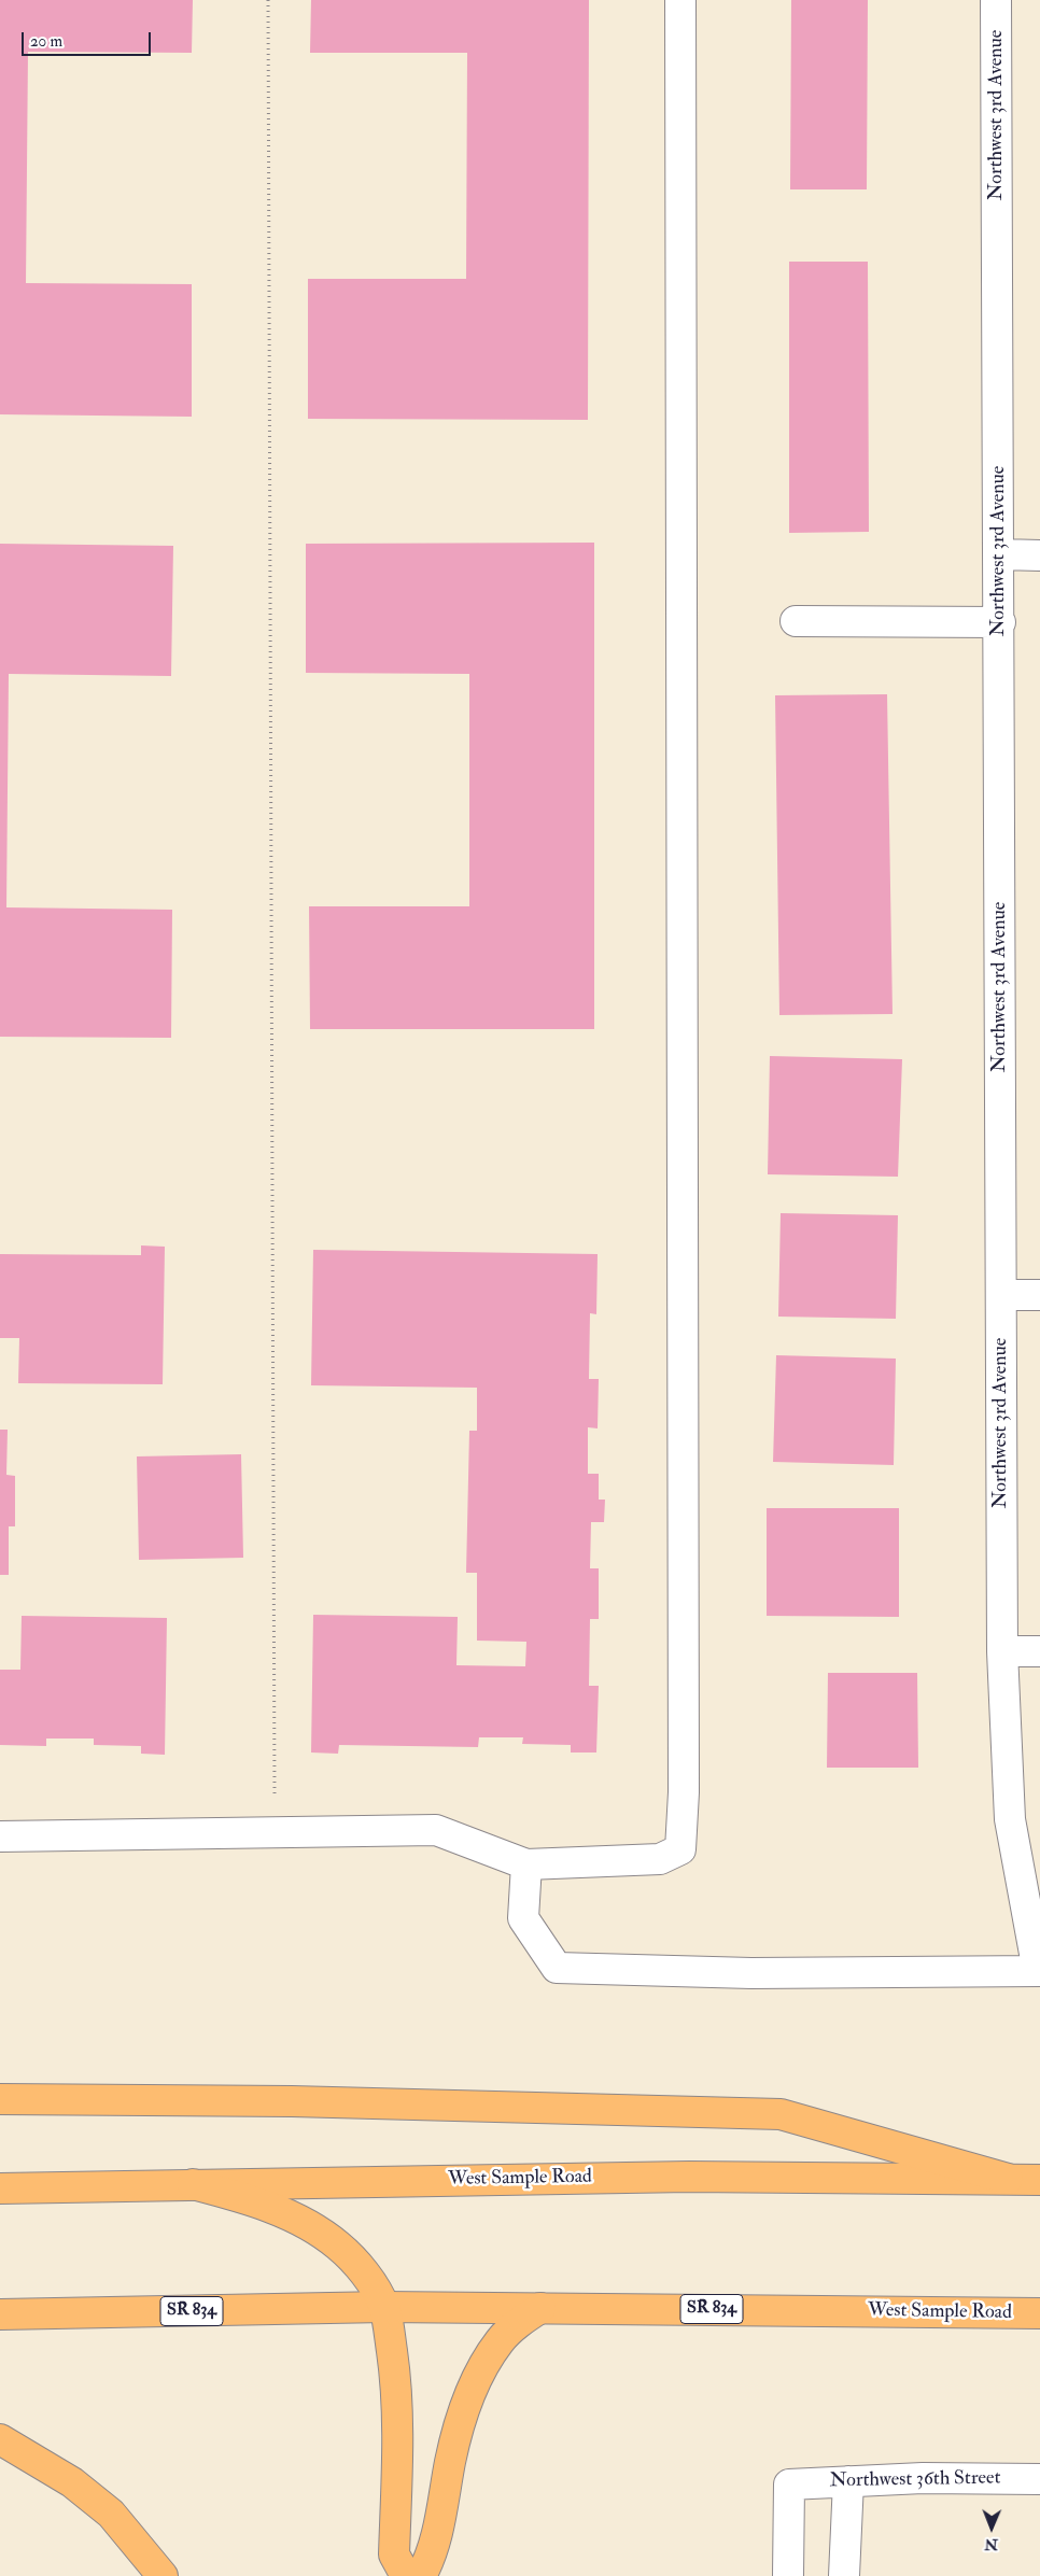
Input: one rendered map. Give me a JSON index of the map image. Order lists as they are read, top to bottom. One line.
{"streets":{"main road":["West Sample Road","SR 834"],"street":["Northwest 3rd Avenue","Northwest 36th Street"]},"scale_bar":"20 m","north":"bottom"}
